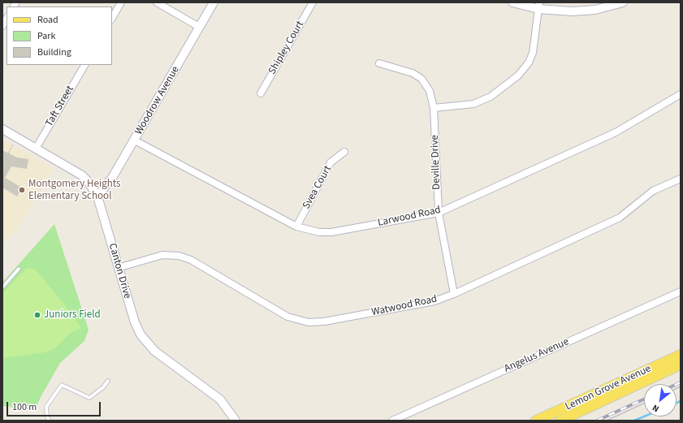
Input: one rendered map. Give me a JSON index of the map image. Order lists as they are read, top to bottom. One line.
{"streets":{"main road":["Lemon Grove Avenue"],"street":["Shipley Court","Woodrow Avenue","Taft Street","Deville Drive","Svea Court","Larwood Road","Canton Drive","Watwood Road","Angelus Avenue"]},"crossings":[["Woodrow Avenue","Larwood Road"],["Woodrow Avenue","Canton Drive"],["Taft Street","Canton Drive"],["Deville Drive","Larwood Road"],["Deville Drive","Watwood Road"],["Svea Court","Larwood Road"],["Canton Drive","Watwood Road"]],"places":["Montgomery Heights Elementary School","Juniors Field"],"legend":["Road","Park","Building"],"scale_bar":"100 m","north":"bottom left"}
